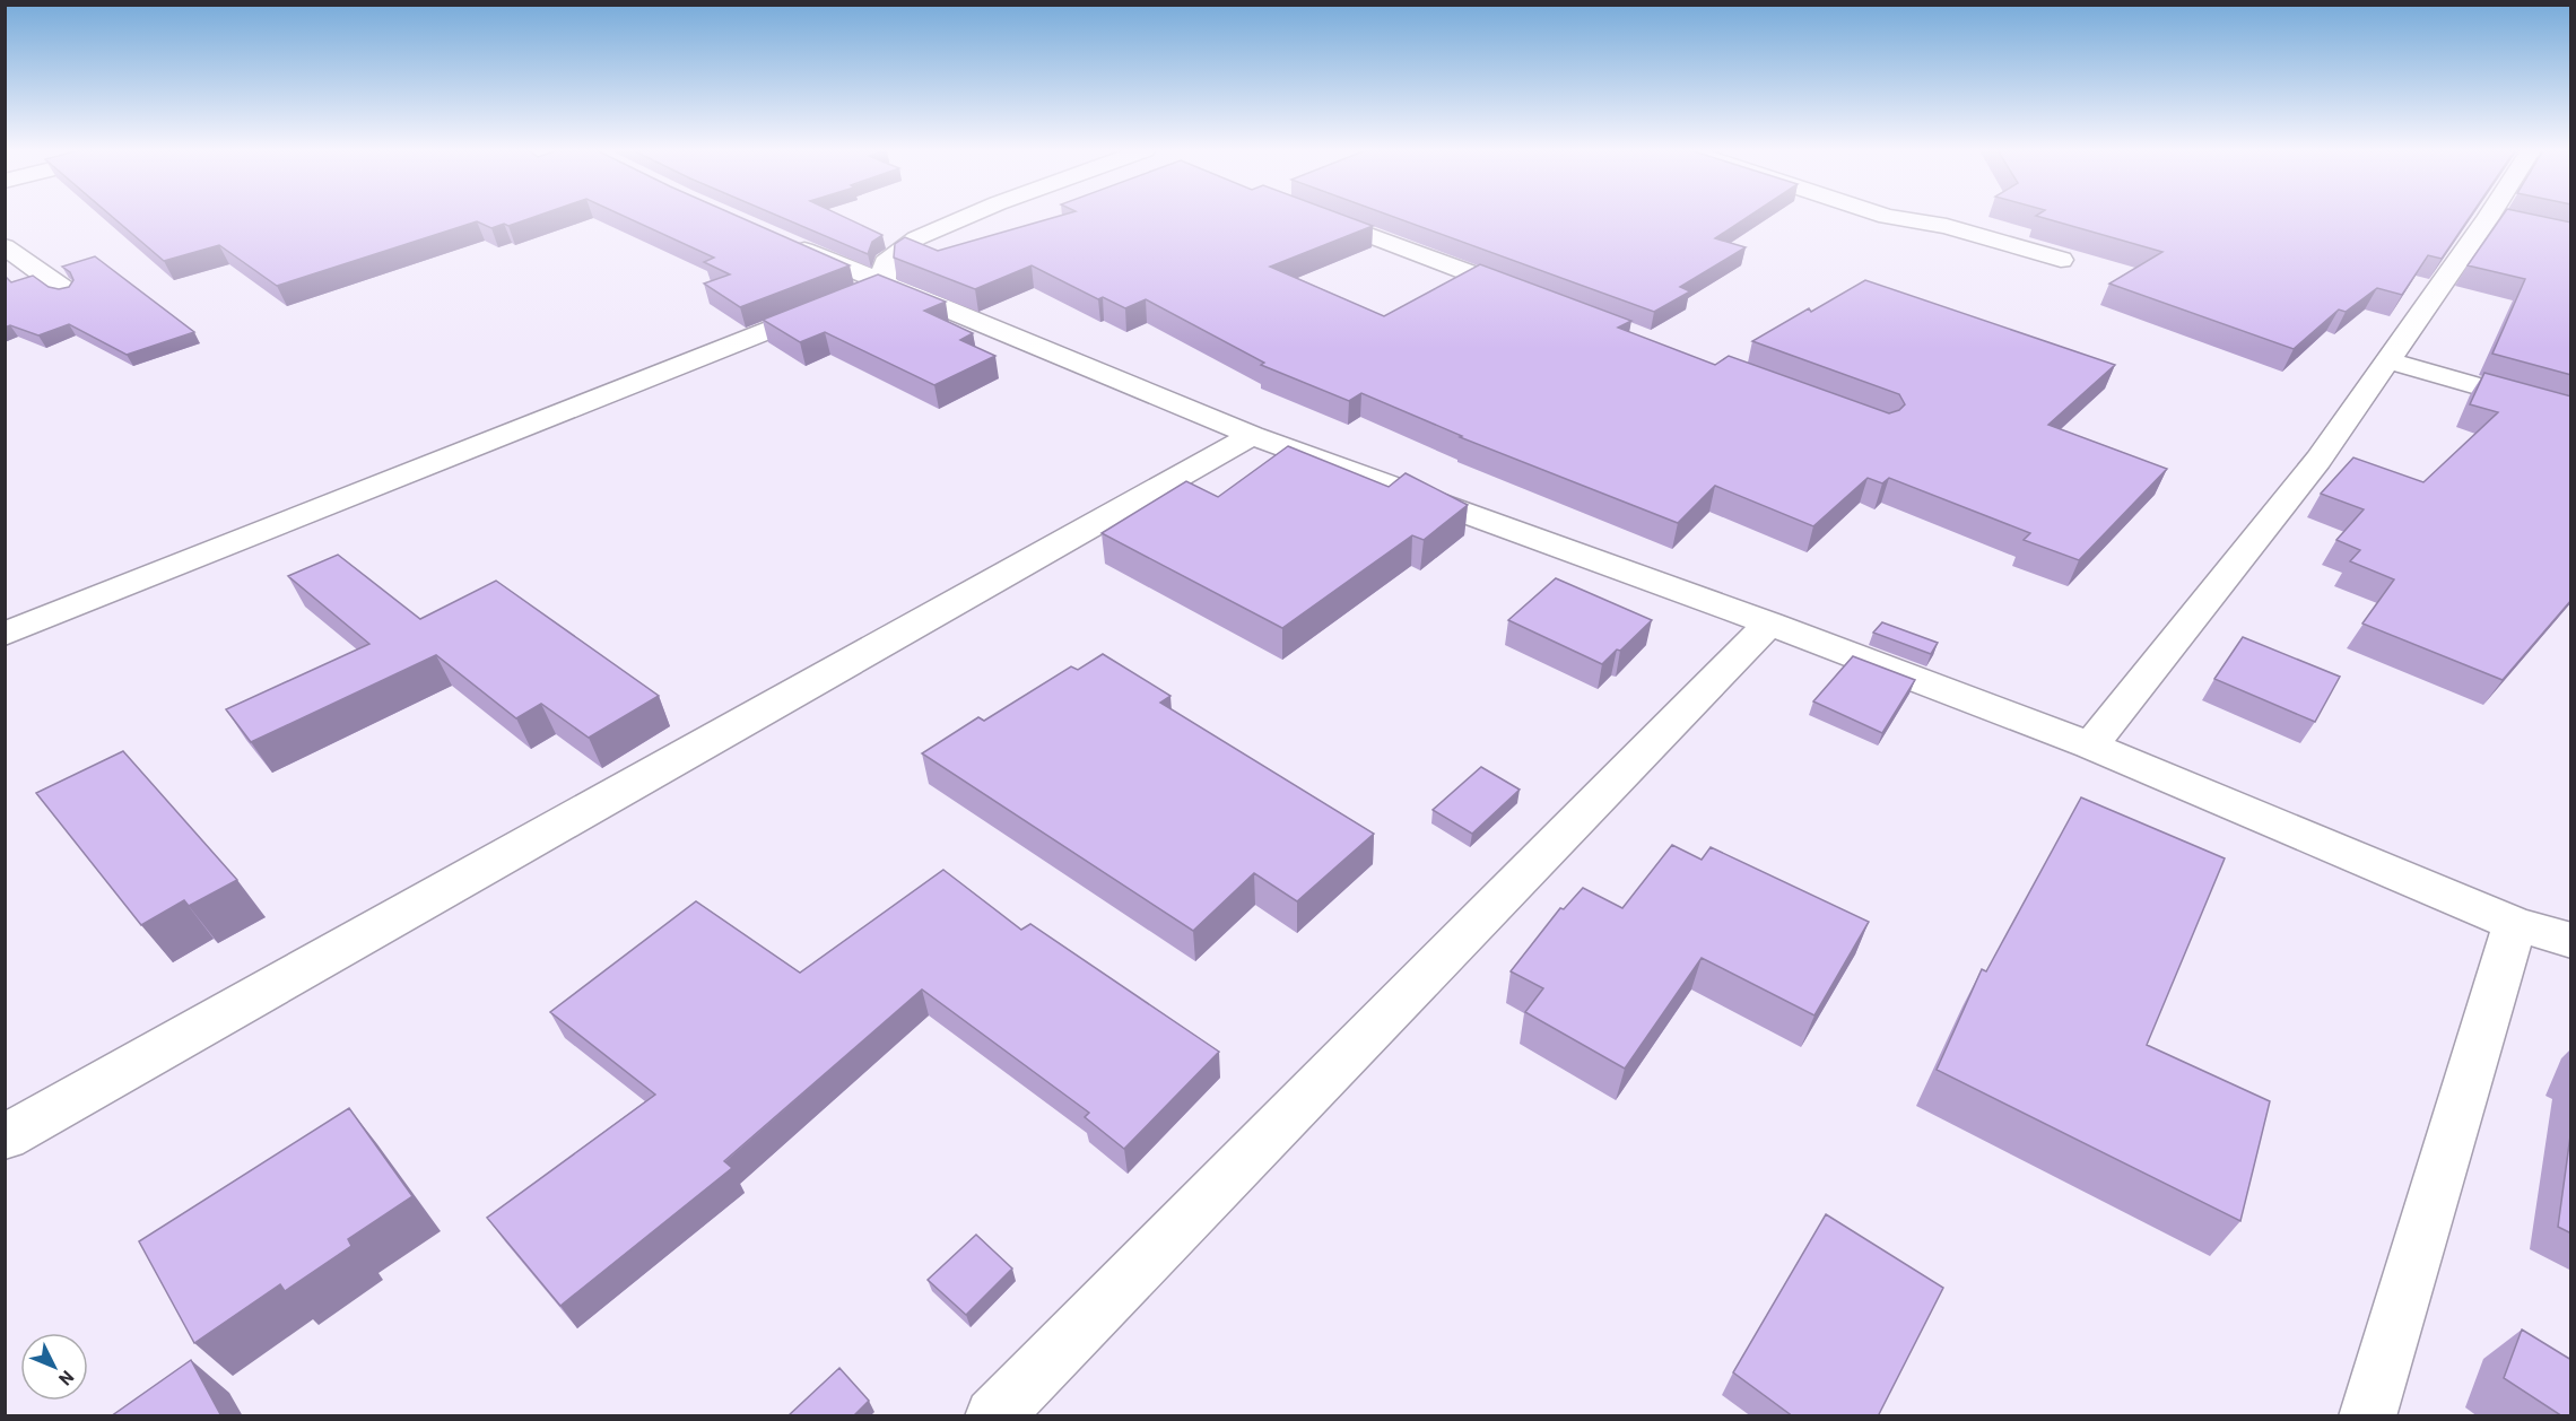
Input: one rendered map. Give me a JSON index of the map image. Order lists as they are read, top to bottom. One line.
{"north":"bottom right"}
